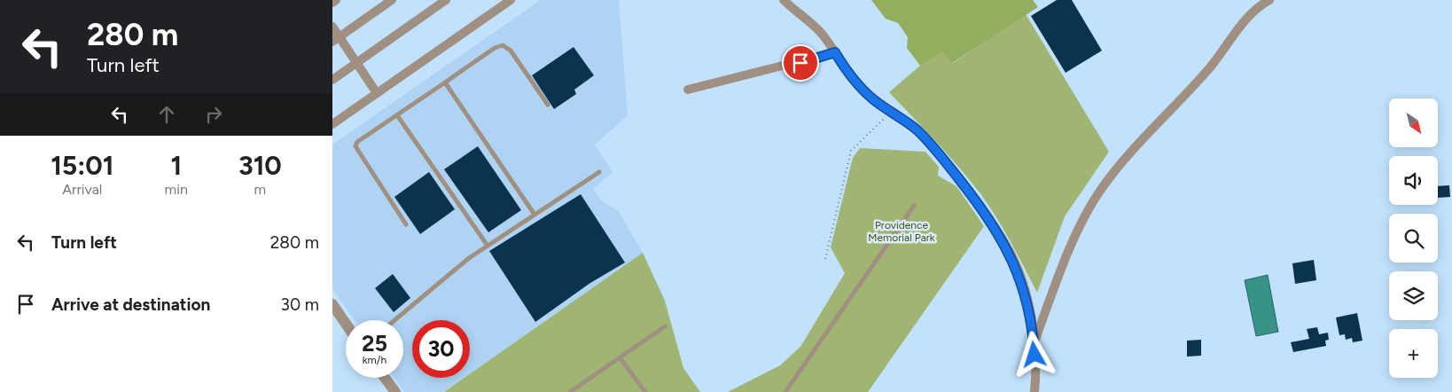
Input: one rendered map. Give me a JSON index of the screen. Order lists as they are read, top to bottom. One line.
{"parks":["Providence Memorial Park"],"north":"bottom right","page":{"turn":["280 m","Turn left"],"map_buttons":"+","eta":["15:01","Arrival","1","min","310","m"],"list":[{"name":"Turn left","value":"280 m"},{"name":"Arrive at destination","value":"30 m"}],"speed":"25 km/h","limit":"30"}}
